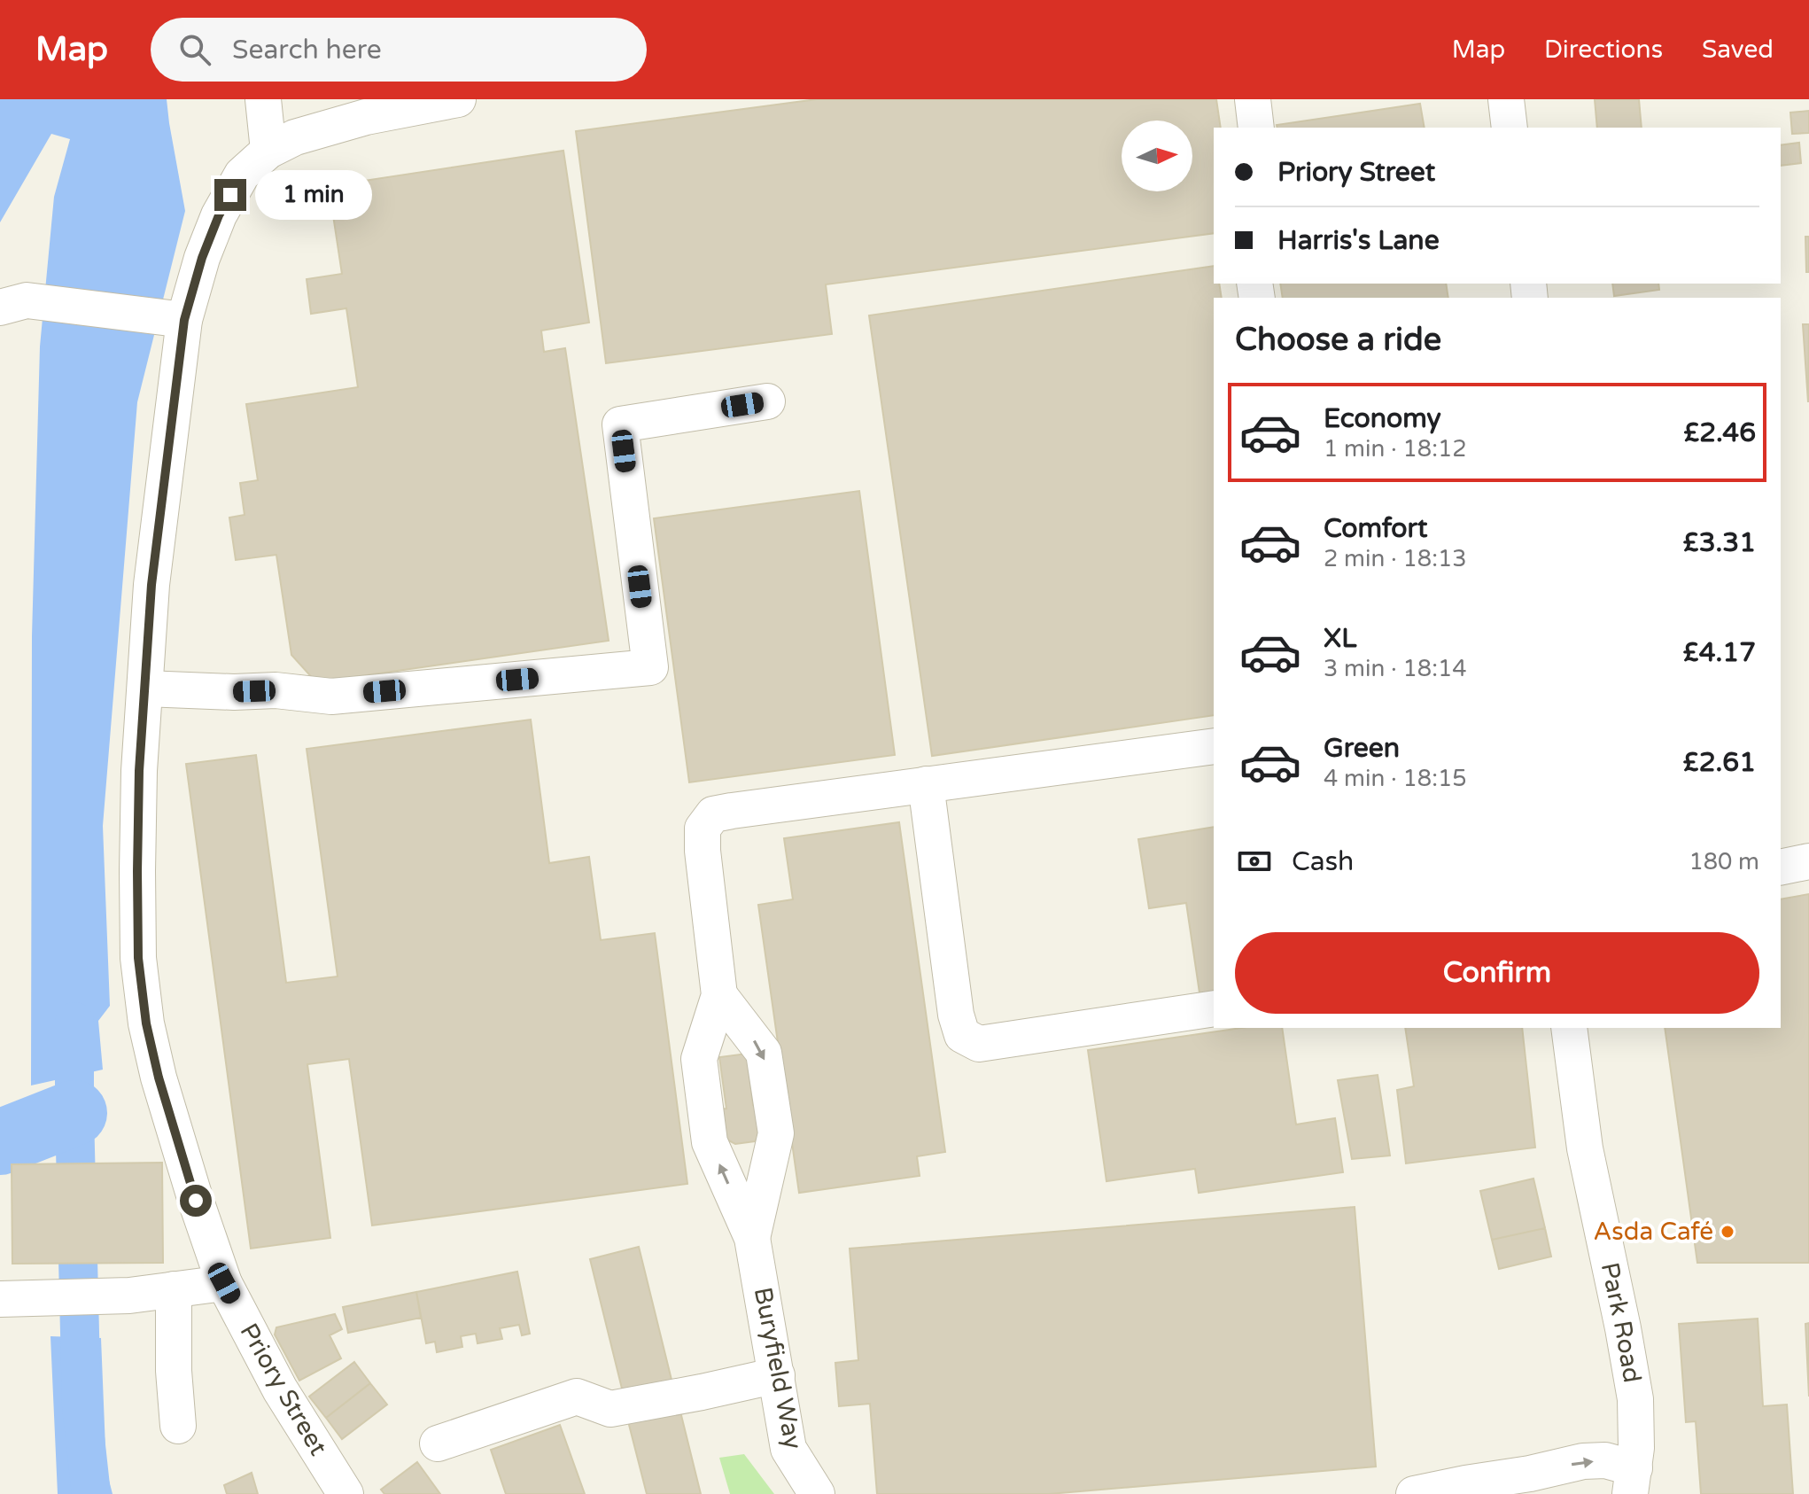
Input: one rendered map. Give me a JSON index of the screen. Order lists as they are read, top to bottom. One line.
{"streets":{"street":["Park Road","Buryfield Way","Priory Street"]},"places":["Asda Café"],"north":"right","page":{"header":"Map","search":"Search here","nav":["Map","Directions","Saved"],"banner":["Priory Street","Harris's Lane"],"bubble":"1 min","heading":"Choose a ride","list":[{"name":"Economy","note":"1 min · 18:12","value":"£2.46"},{"name":"Comfort","note":"2 min · 18:13","value":"£3.31"},{"name":"XL","note":"3 min · 18:14","value":"£4.17"},{"name":"Green","note":"4 min · 18:15","value":"£2.61"}],"pay":["Cash","180 m"],"buttons":"Confirm"}}
